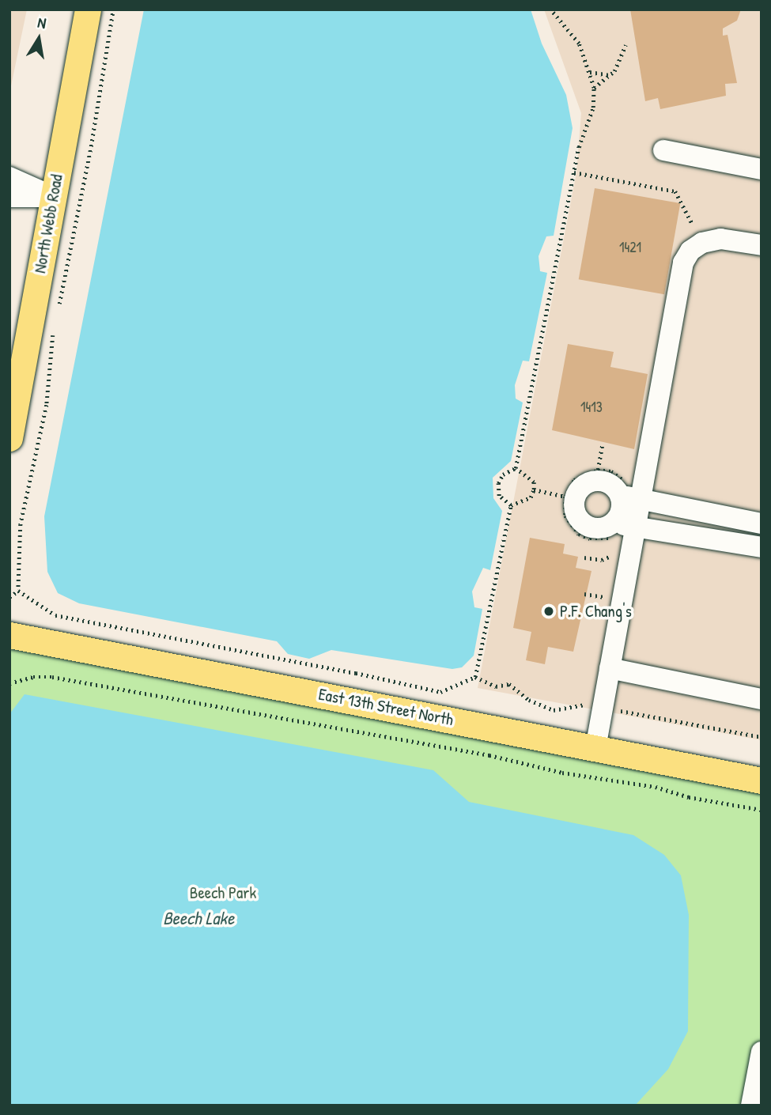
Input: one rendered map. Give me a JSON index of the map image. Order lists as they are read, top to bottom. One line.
{"streets":{"main road":["North Webb Road","East 13th Street North"]},"water":["Beech Lake"],"parks":["Beech Park"],"places":["P.F. Chang's"],"house_numbers":["1421","1413"],"north":"top"}
